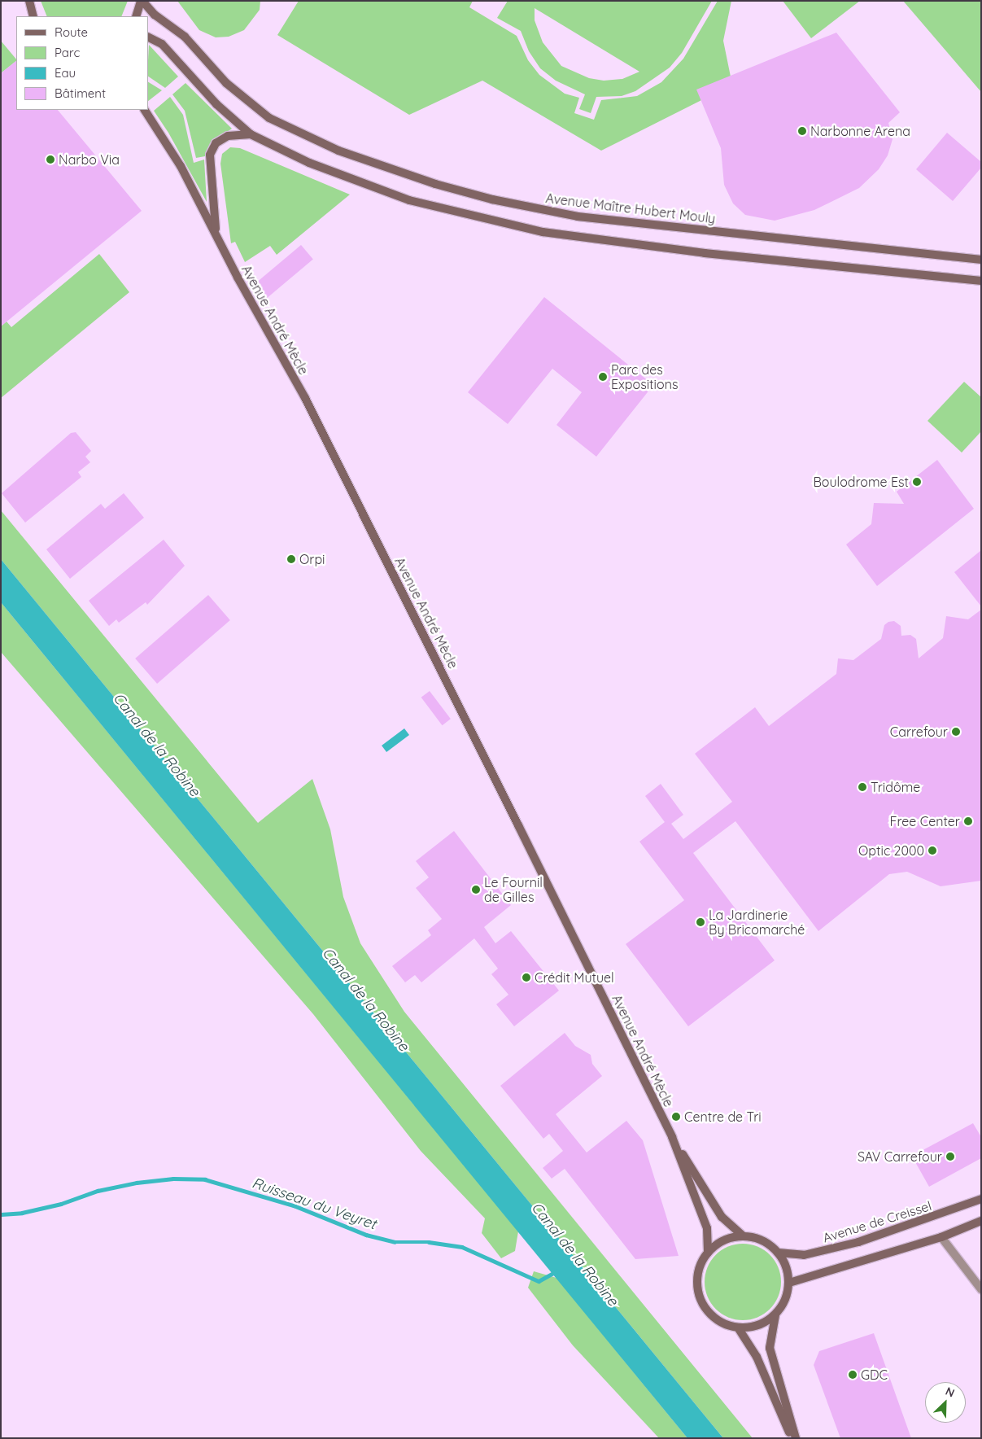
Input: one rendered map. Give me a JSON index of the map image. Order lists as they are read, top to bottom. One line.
{"streets":{"street":["Avenue Maître Hubert Mouly","Avenue André Mècle","Avenue de Creissel"]},"crossings":[["Avenue André Mècle","Avenue de Creissel"]],"water":["Canal de la Robine","Ruisseau du Veyret"],"places":["Narbonne Arena","Narbo Via","Parc des Expositions","Boulodrome Est","Orpi","Carrefour","Tridôme","Free Center","Optic 2000","Le Fournil de Gilles","La Jardinerie By Bricomarché","Crédit Mutuel","Centre de Tri","SAV Carrefour","GDC"],"legend":["Route","Parc","Eau","Bâtiment"],"north":"top right"}
